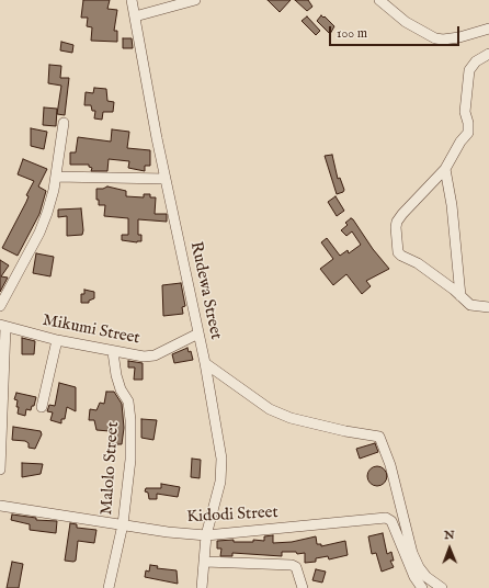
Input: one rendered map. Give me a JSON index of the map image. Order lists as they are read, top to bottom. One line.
{"streets":{"street":["Rudewa Street","Mikumi Street","Malolo Street","Kidodi Street"]},"crossings":[["Rudewa Street","Mikumi Street"],["Rudewa Street","Kidodi Street"],["Mikumi Street","Malolo Street"],["Malolo Street","Kidodi Street"]],"scale_bar":"100 m","north":"top"}
